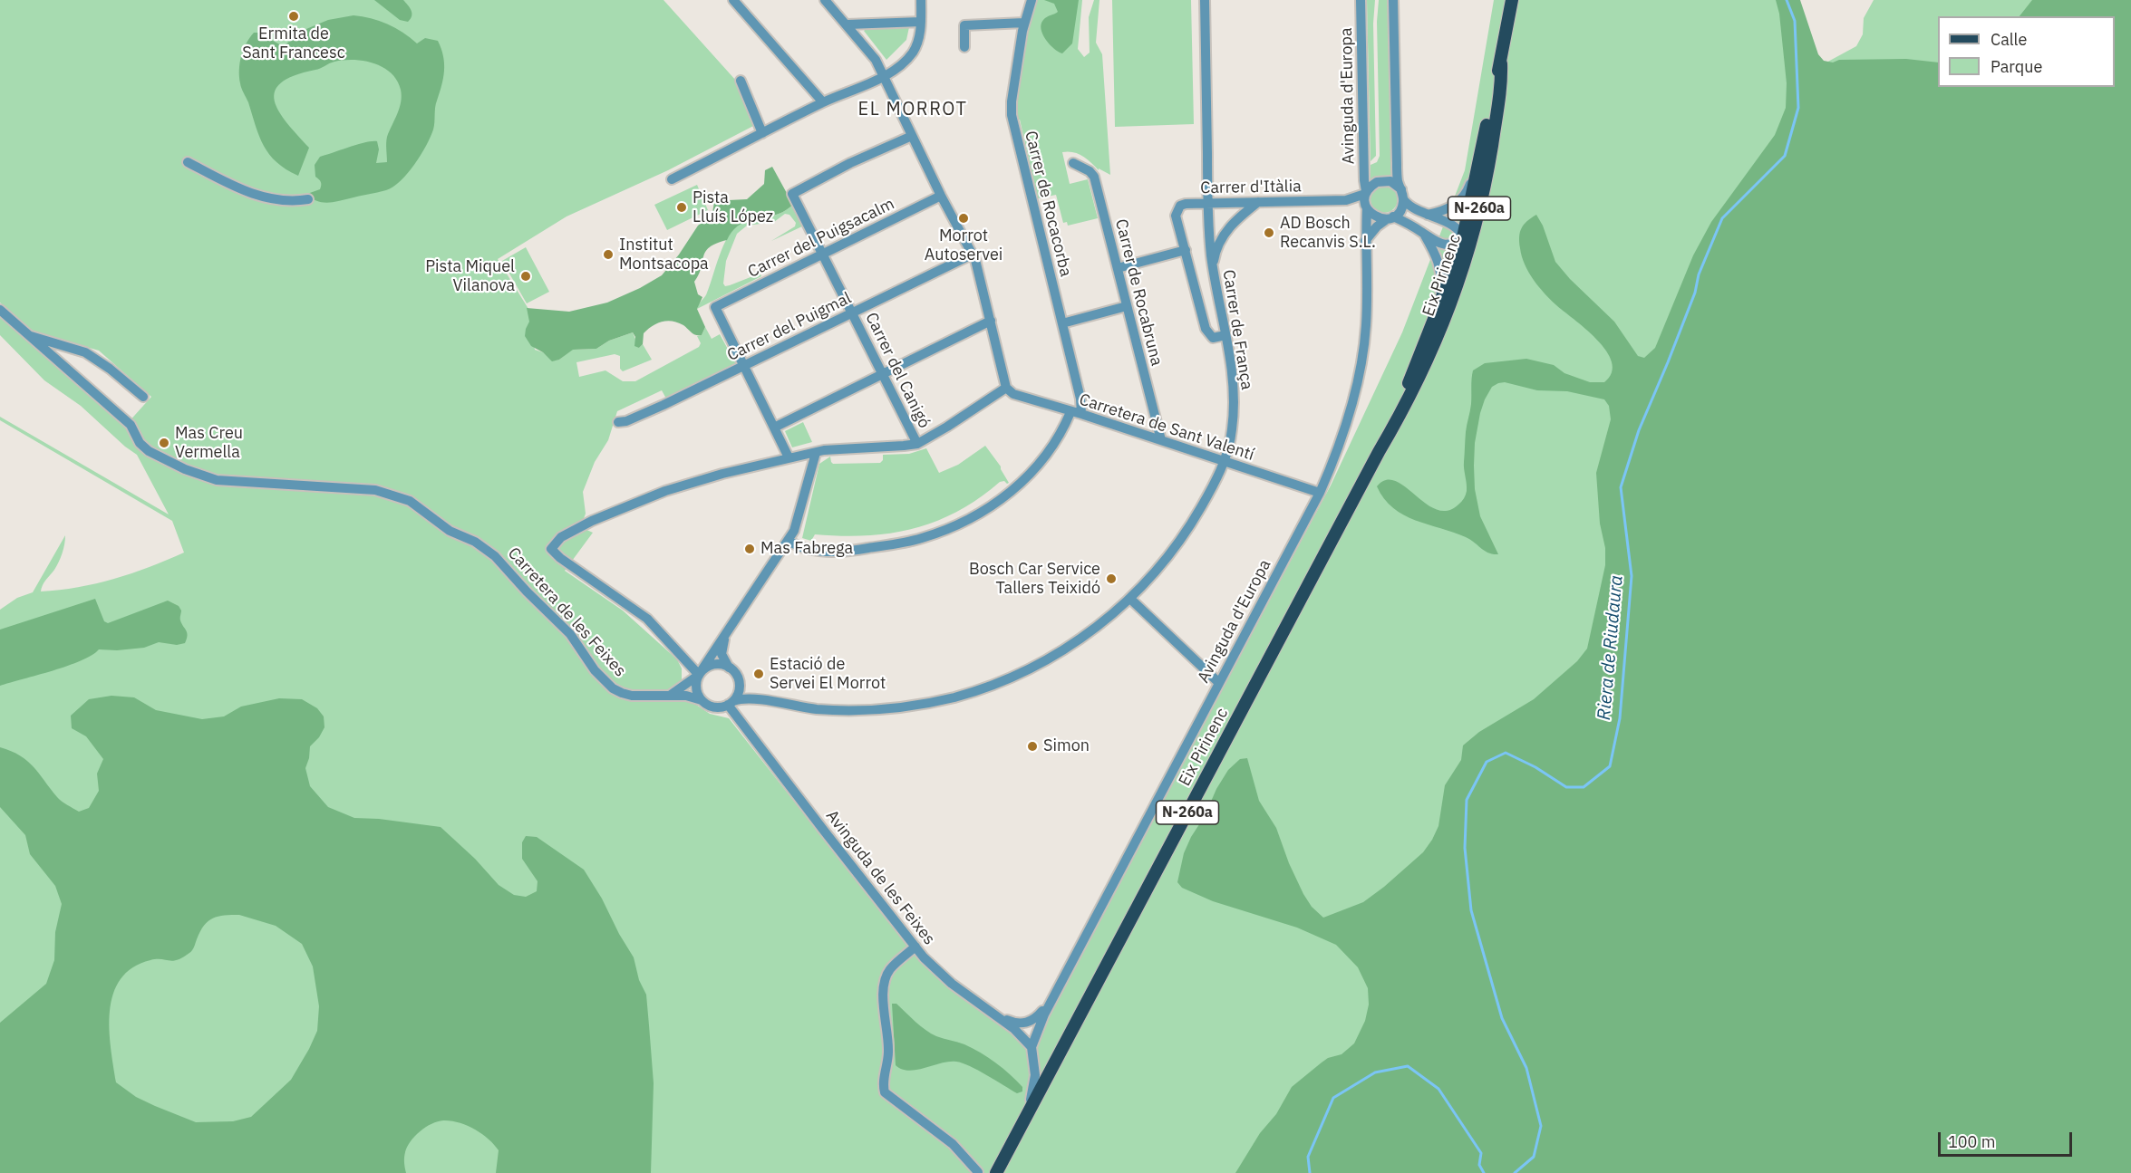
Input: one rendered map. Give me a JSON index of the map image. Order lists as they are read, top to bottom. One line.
{"streets":{"main road":["N-260a","Eix Pirinenc"],"street":["Avinguda d'Europa","Carrer d'Itàlia","Carrer de Rocacorba","Carrer del Puigsacalm","Carrer de Rocabruna","Carrer del Puigmal","Carrer de França","Carrer del Canigó","Carretera de Sant Valentí","Carretera de les Feixes","Avinguda de les Feixes"]},"crossings":[["Avinguda d'Europa","Carrer d'Itàlia"],["Avinguda d'Europa","Eix Pirinenc"],["Avinguda d'Europa","Carretera de Sant Valentí"],["Avinguda d'Europa","Avinguda de les Feixes"],["Carrer d'Itàlia","Carrer de França"],["Carrer de Rocacorba","Carretera de Sant Valentí"],["Carrer del Puigsacalm","Carrer del Puigmal"],["Carrer del Puigsacalm","Carrer del Canigó"],["Carrer de Rocabruna","Carretera de Sant Valentí"],["Carrer del Puigmal","Carrer del Canigó"],["Carrer de França","Carretera de Sant Valentí"],["Carrer de França","Carretera de les Feixes"],["Carrer de França","Avinguda de les Feixes"],["Carretera de les Feixes","Avinguda de les Feixes"]],"districts":["EL MORROT"],"water":["Riera de Riudaura"],"places":["Ermita de Sant Francesc","Pista Lluís López","Morrot Autoservei","AD Bosch Recanvis S.L.","Institut Montsacopa","Pista Miquel Vilanova","Mas Creu Vermella","Mas Fabrega","Bosch Car Service Tallers Teixidó","Estació de Servei El Morrot","Simon"],"legend":["Calle","Parque"],"scale_bar":"100 m"}
